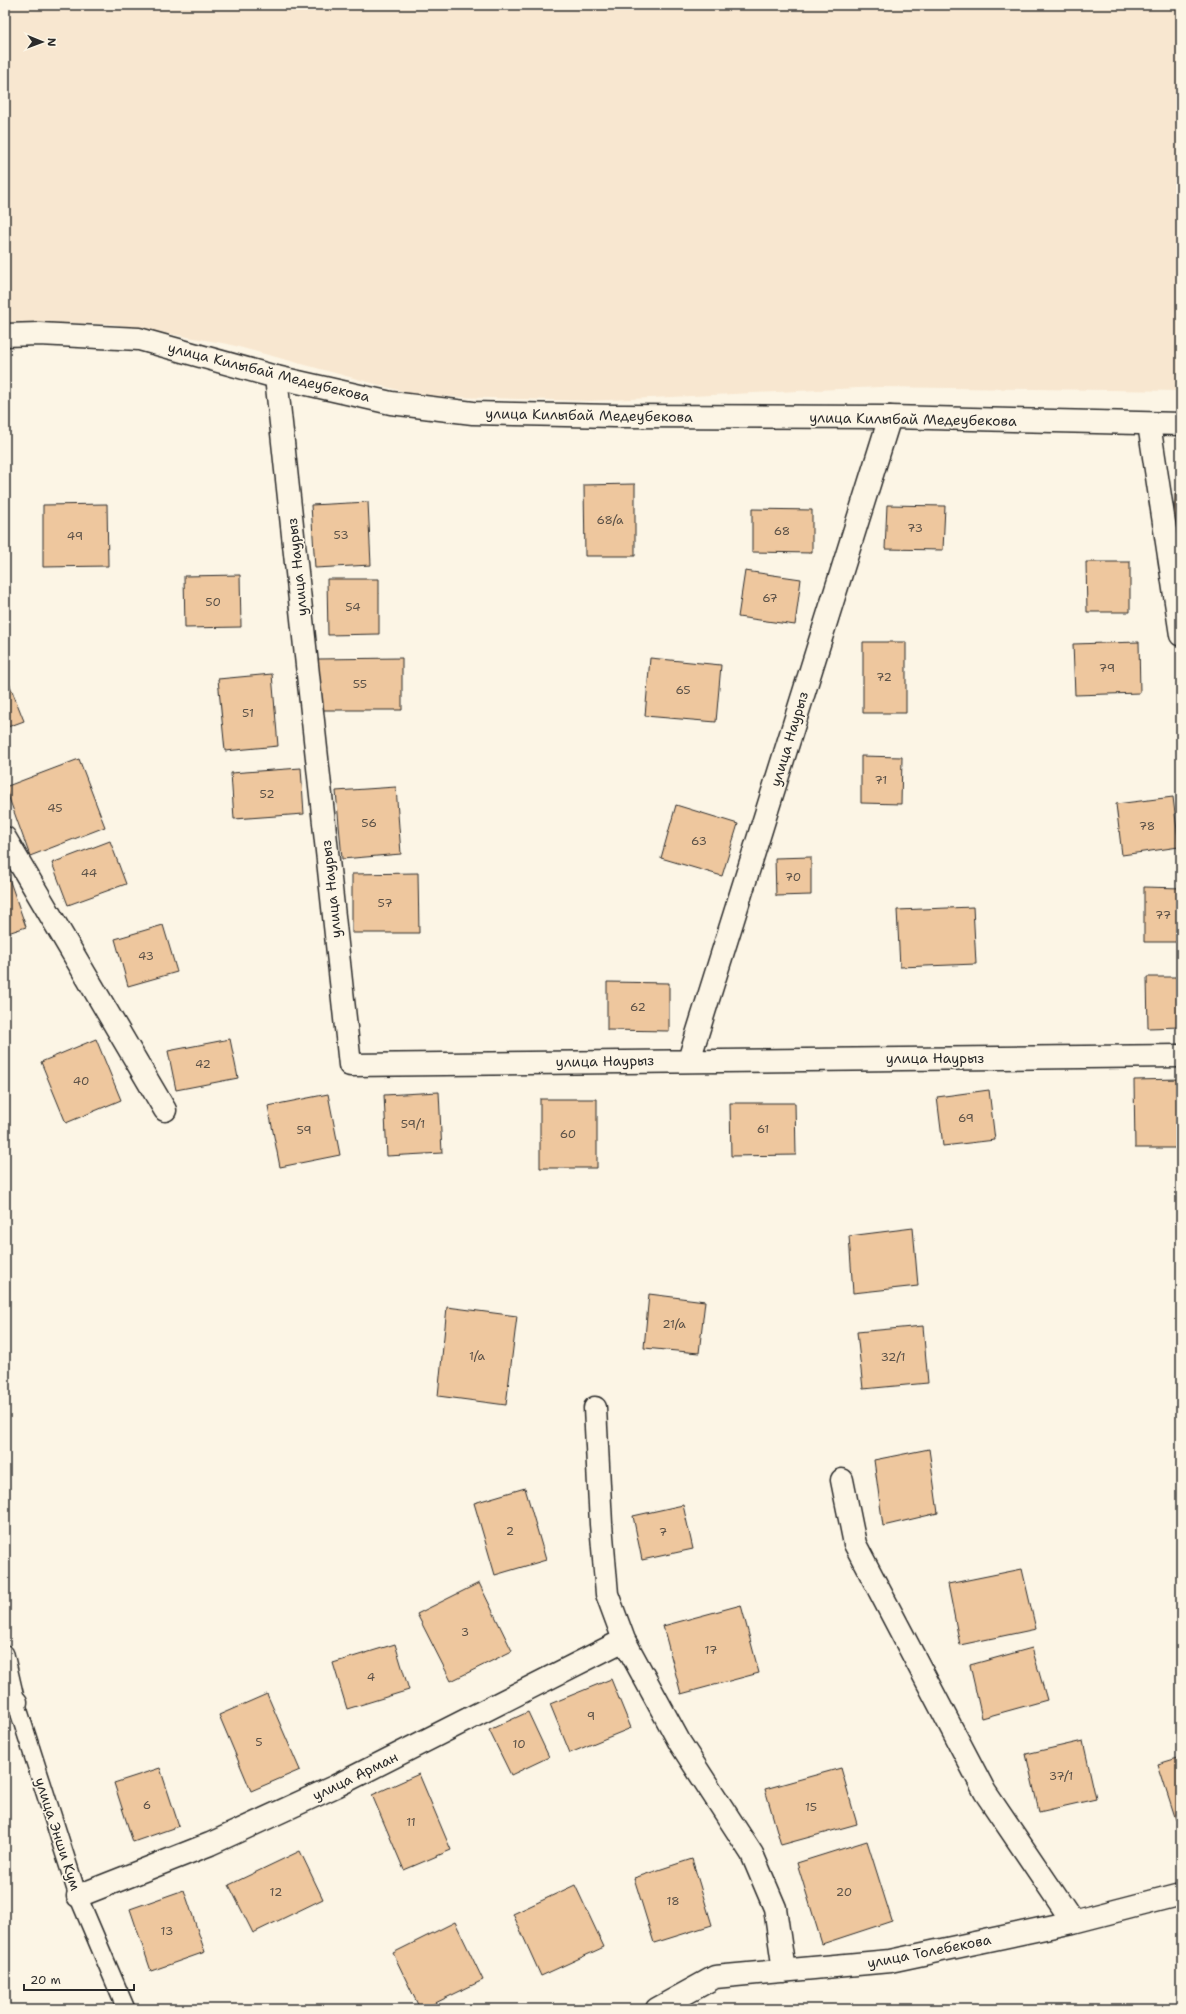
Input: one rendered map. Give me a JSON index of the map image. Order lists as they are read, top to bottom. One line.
{"streets":{"street":["улица Килыбай Медеубекова","улица Наурыз","улица Арман","улица Толебекова"],"lane":["улица Энши Кум"]},"crossings":[["улица Килыбай Медеубекова","улица Наурыз"],["улица Арман","улица Энши Кум"]],"house_numbers":["68/а","73","68","53","49","67","50","54","79","72","55","65","51","71","52","45","56","78","63","44","70","57","77","43","62","42","40","69","59/1","61","59","60","21/а","1/а","32/1","2","7","3","17","4","9","5","10","37/1","6","15","11","12","20","18","13"],"scale_bar":"20 m","north":"right"}
